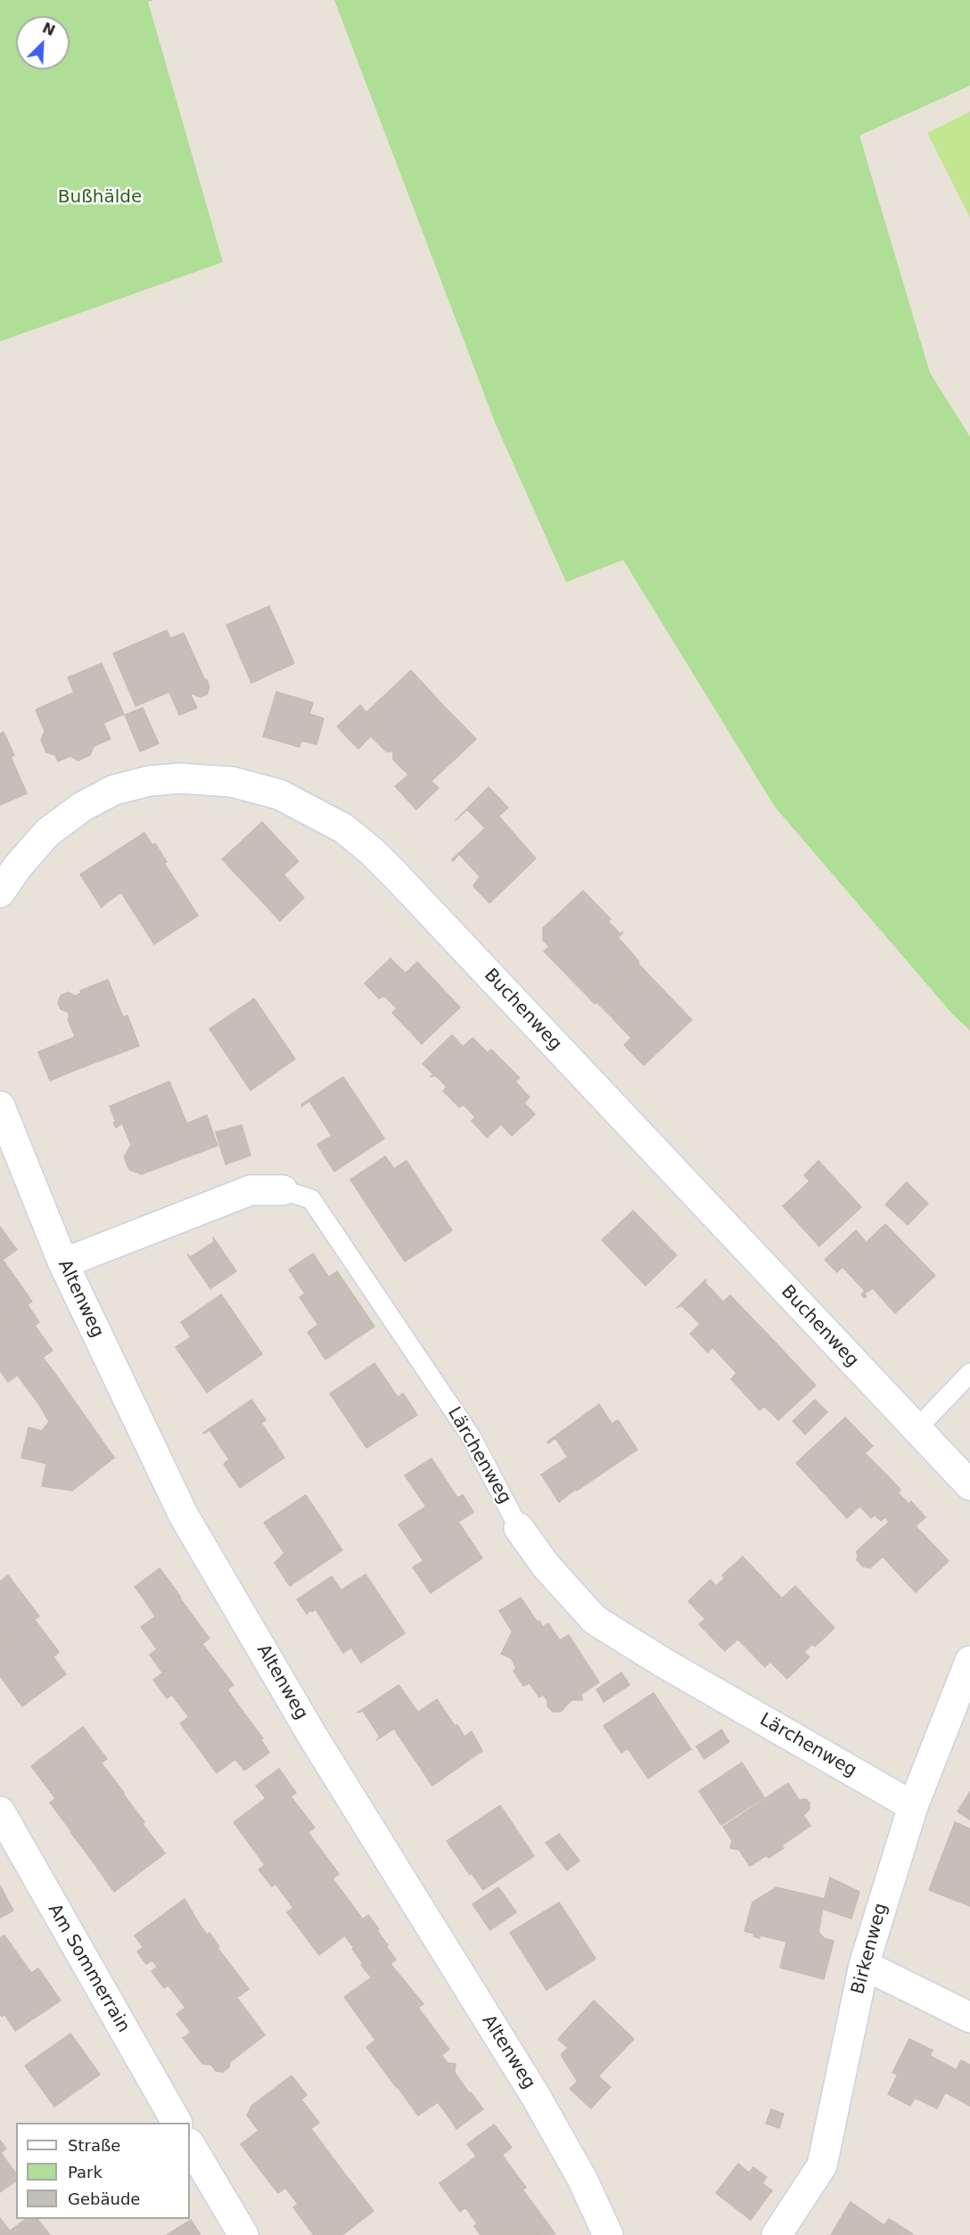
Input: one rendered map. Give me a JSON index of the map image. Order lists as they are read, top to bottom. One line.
{"streets":{"street":["Buchenweg","Altenweg","Lärchenweg","Birkenweg","Am Sommerrain"]},"crossings":[["Altenweg","Lärchenweg"],["Lärchenweg","Birkenweg"]],"parks":["Bußhälde"],"legend":["Straße","Park","Gebäude"],"north":"top right"}
